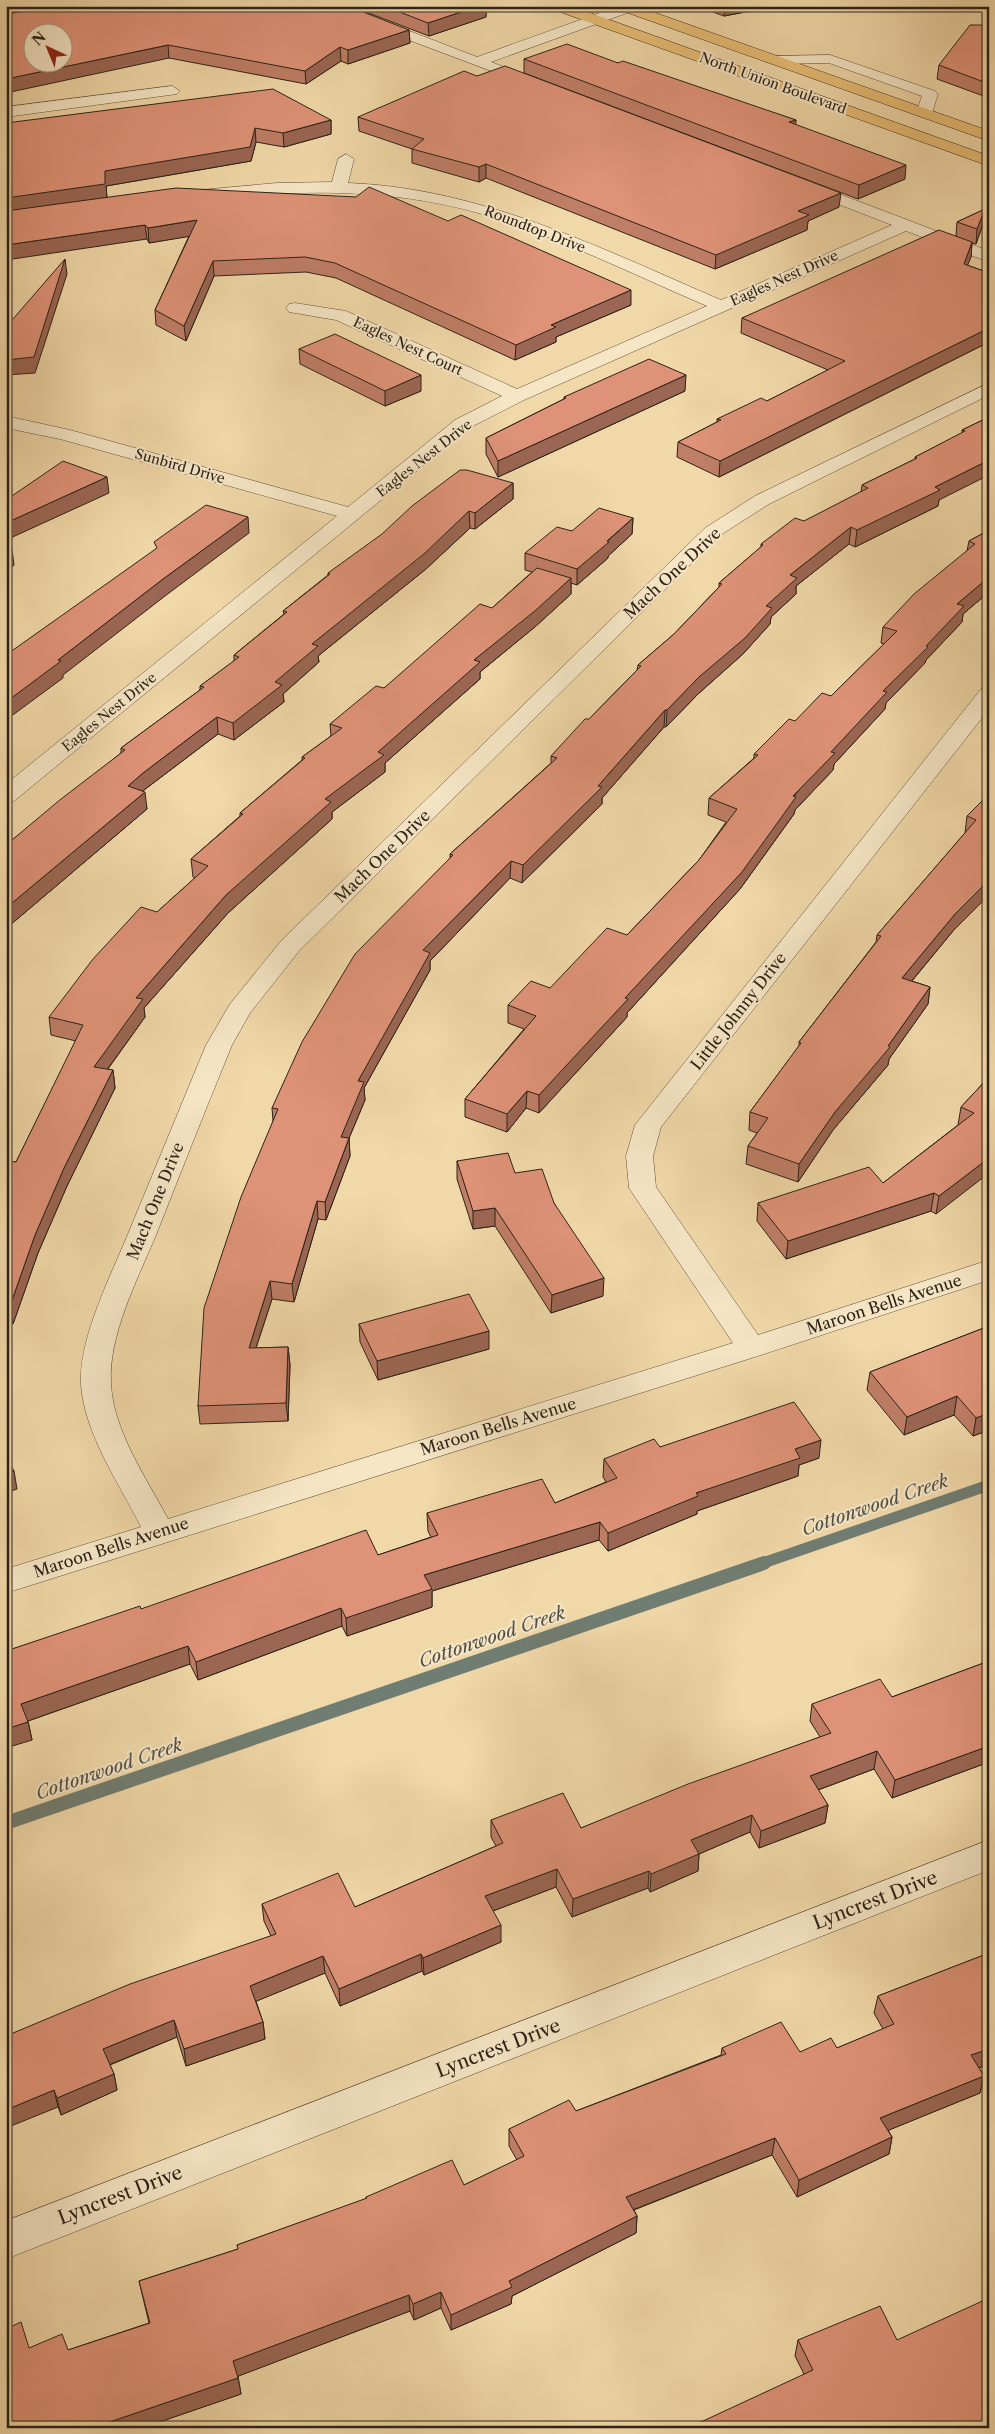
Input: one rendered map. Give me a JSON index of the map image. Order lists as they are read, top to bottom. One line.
{"streets":{"main road":["North Union Boulevard"],"street":["Roundtop Drive","Eagles Nest Drive","Eagles Nest Court","Sunbird Drive","Mach One Drive","Little Johnny Drive","Maroon Bells Avenue","Lyncrest Drive"]},"crossings":[["Roundtop Drive","Eagles Nest Drive"],["Eagles Nest Drive","Eagles Nest Court"],["Eagles Nest Drive","Sunbird Drive"],["Mach One Drive","Maroon Bells Avenue"],["Little Johnny Drive","Maroon Bells Avenue"]],"water":["Cottonwood Creek"],"north":"top left"}
